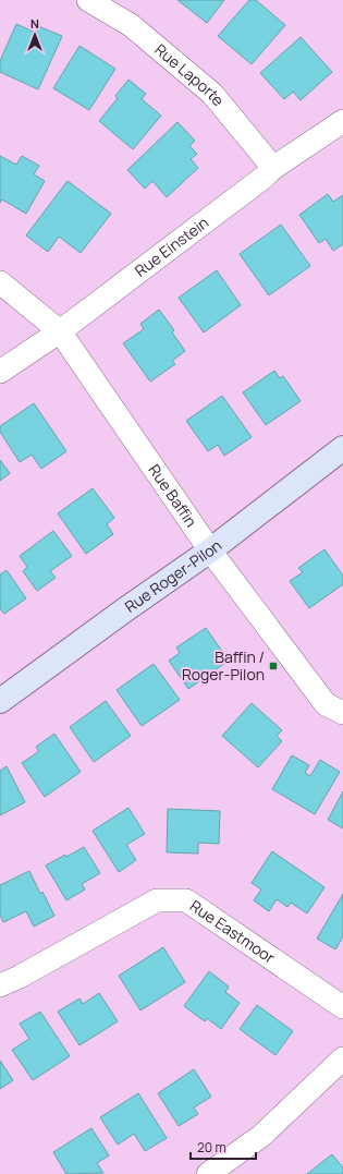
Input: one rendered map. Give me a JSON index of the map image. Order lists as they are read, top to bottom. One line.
{"streets":{"street":["Rue Laporte","Rue Einstein","Rue Baffin","Rue Roger-Pilon","Rue Eastmoor"]},"crossings":[["Rue Laporte","Rue Einstein"],["Rue Einstein","Rue Baffin"],["Rue Baffin","Rue Roger-Pilon"]],"places":{"transit":["Baffin / Roger-Pilon"]},"scale_bar":"20 m","north":"top"}
